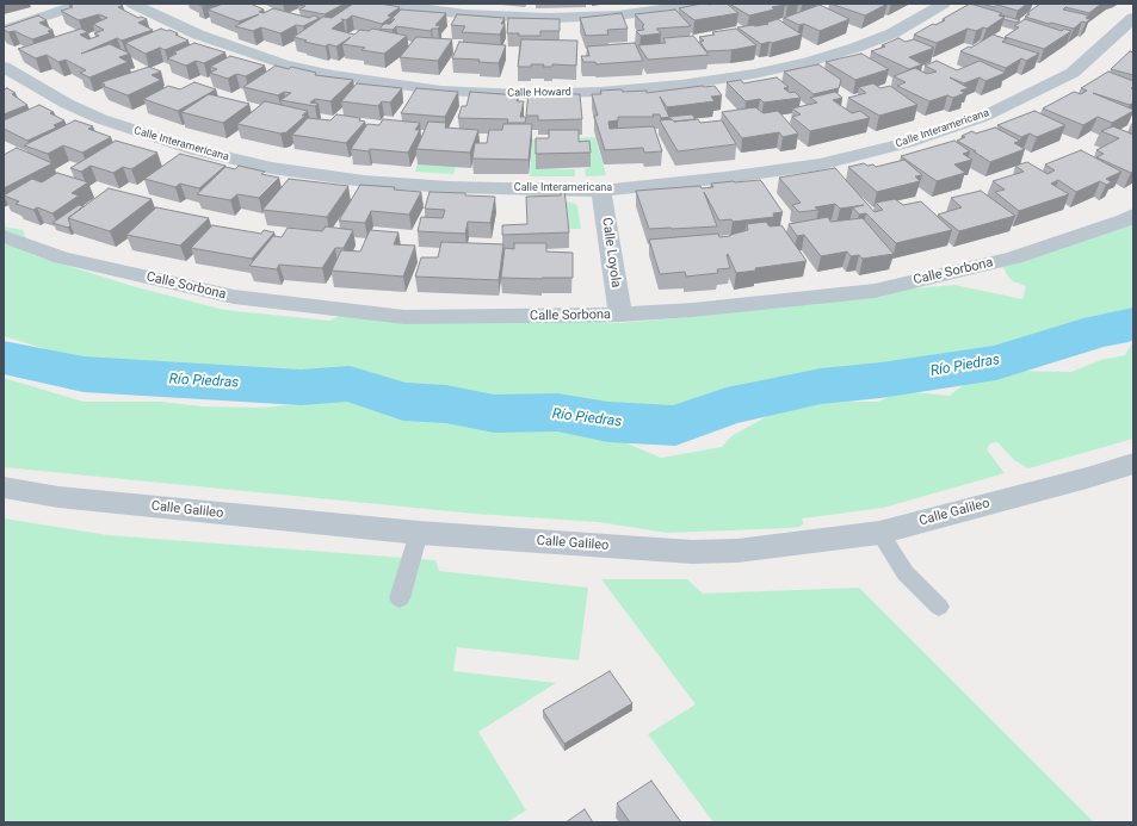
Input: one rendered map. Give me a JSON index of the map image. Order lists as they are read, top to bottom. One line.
{"streets":{"street":["Calle Howard","Calle Interamericana","Calle Loyola","Calle Sorbona","Calle Galileo"]},"crossings":[["Calle Interamericana","Calle Loyola"],["Calle Loyola","Calle Sorbona"]],"water":["Río Piedras"]}
